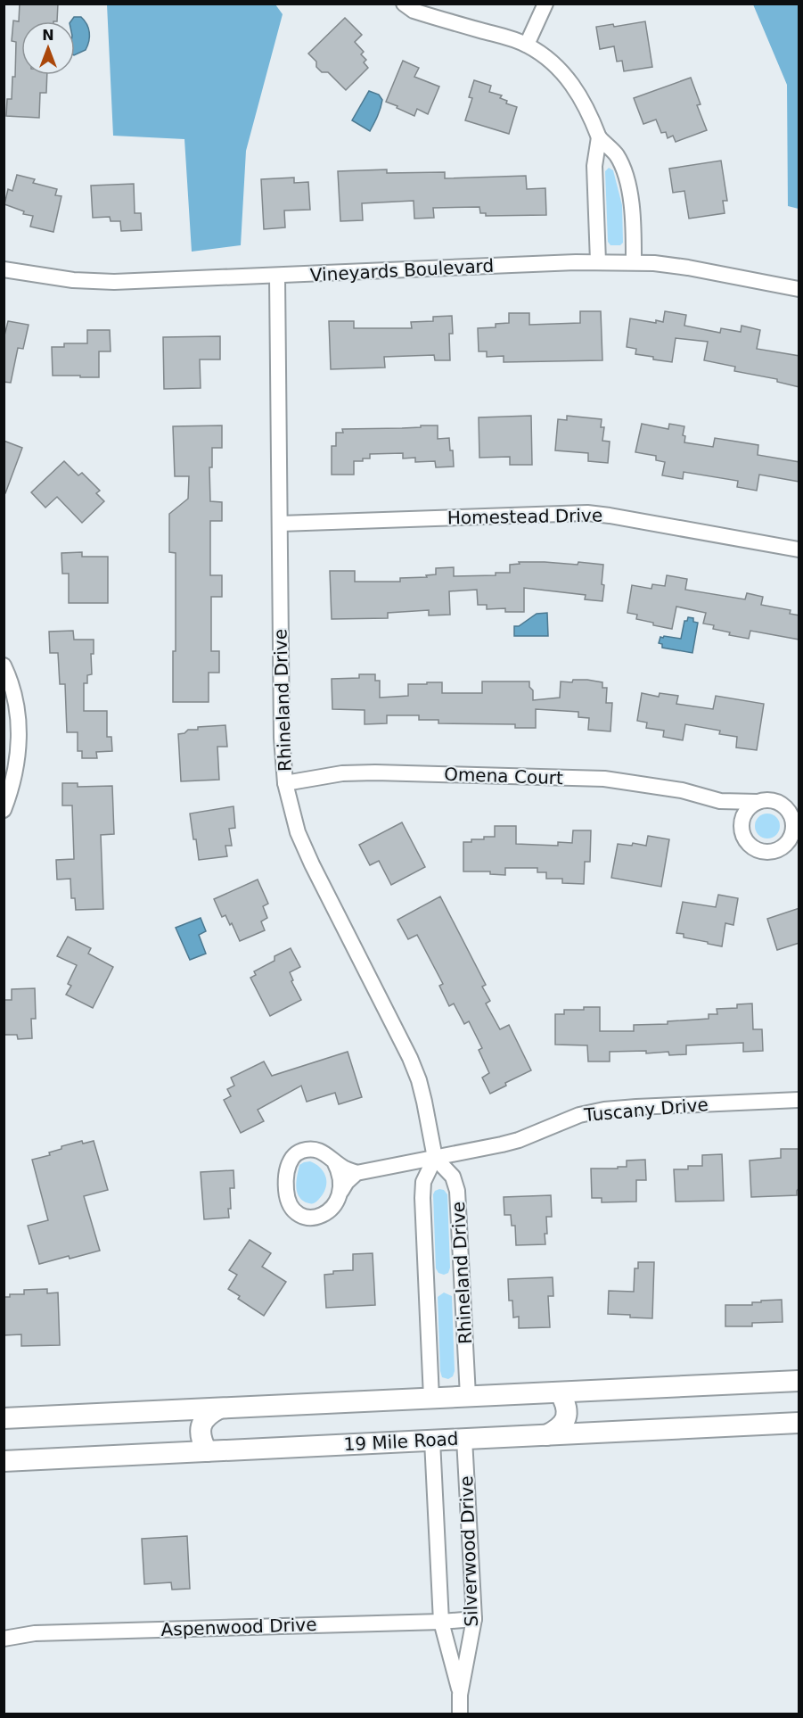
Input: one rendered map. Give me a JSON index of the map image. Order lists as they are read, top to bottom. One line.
{"streets":{"main road":["19 Mile Road"],"street":["Vineyards Boulevard","Homestead Drive","Rhineland Drive","Omena Court","Tuscany Drive","Silverwood Drive","Aspenwood Drive"]},"crossings":[["Vineyards Boulevard","Rhineland Drive"],["Homestead Drive","Rhineland Drive"],["Rhineland Drive","Omena Court"],["Rhineland Drive","Tuscany Drive"],["19 Mile Road","Silverwood Drive"],["Silverwood Drive","Aspenwood Drive"]],"north":"top"}
